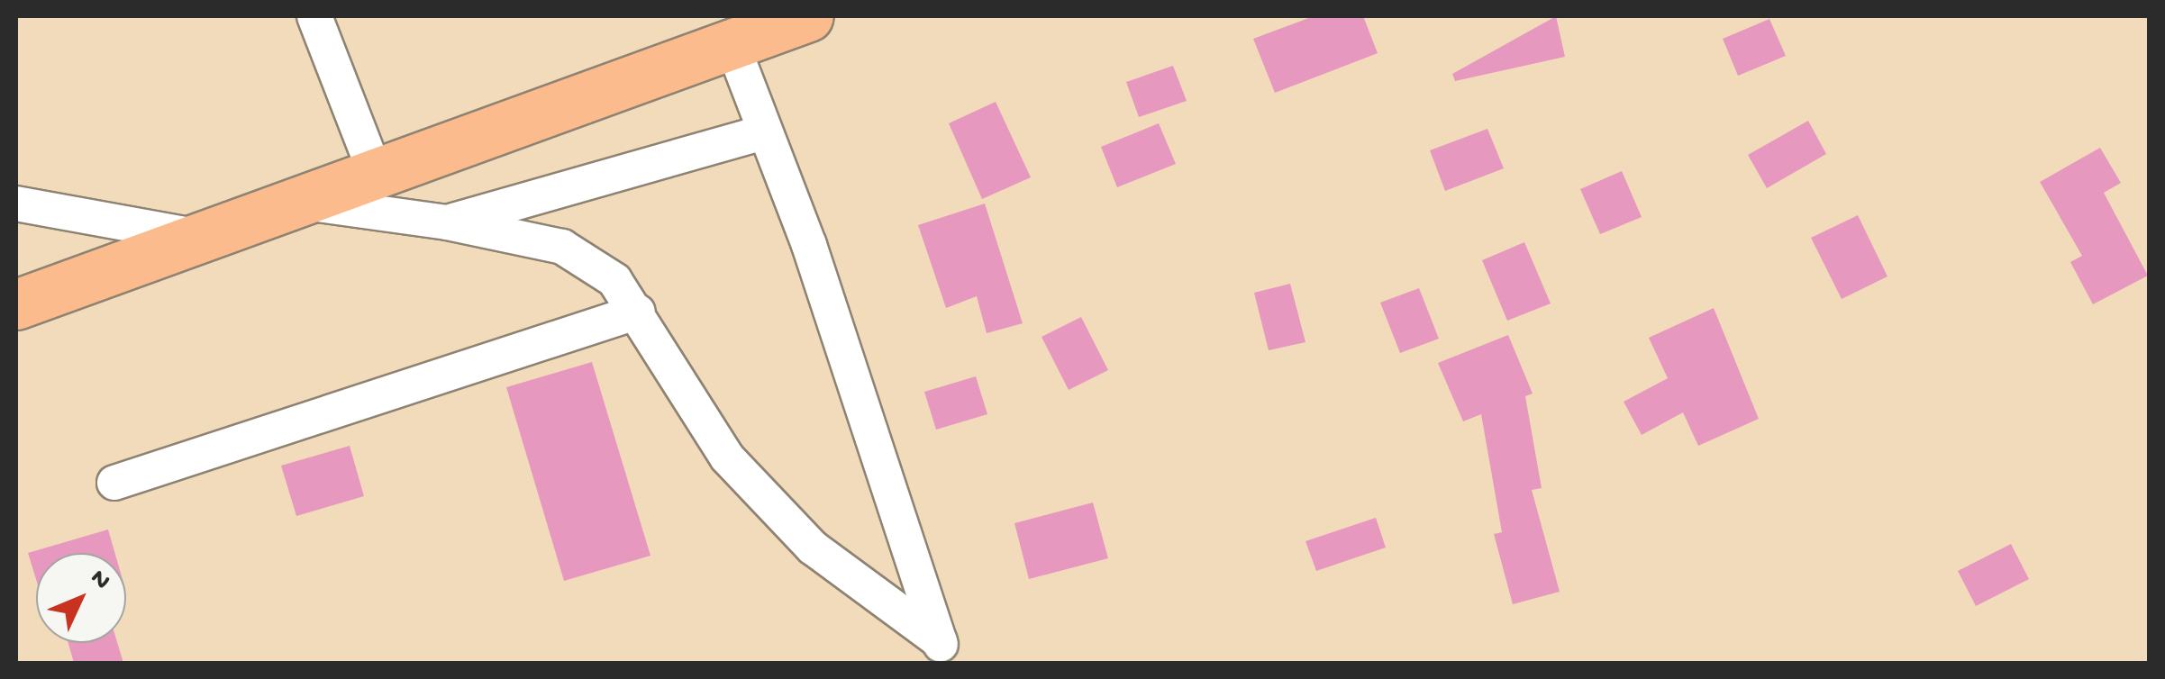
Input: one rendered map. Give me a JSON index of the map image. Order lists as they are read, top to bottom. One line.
{"north":"top right"}
